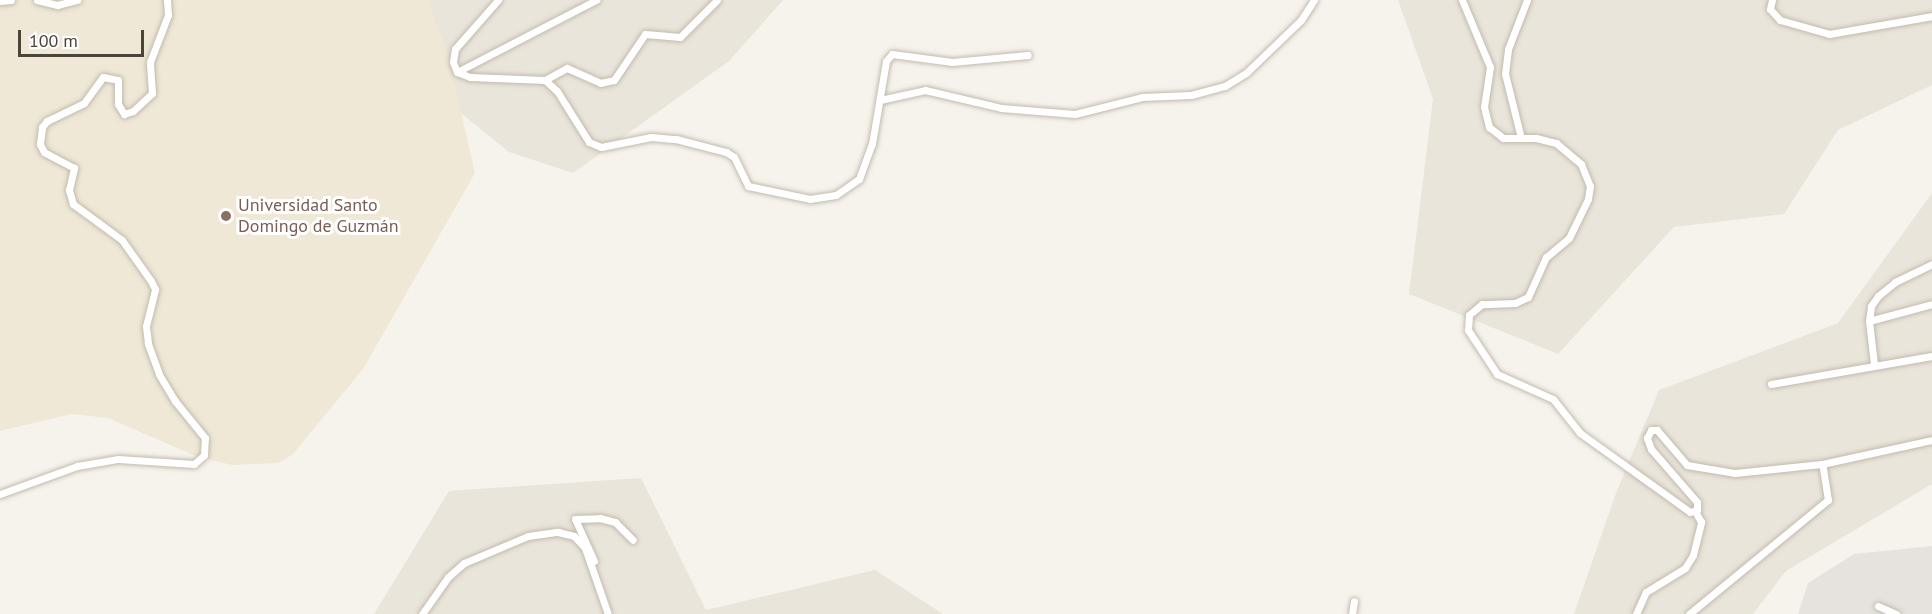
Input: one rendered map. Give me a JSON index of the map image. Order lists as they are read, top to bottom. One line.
{"places":["Universidad Santo Domingo de Guzmán"],"scale_bar":"100 m"}
